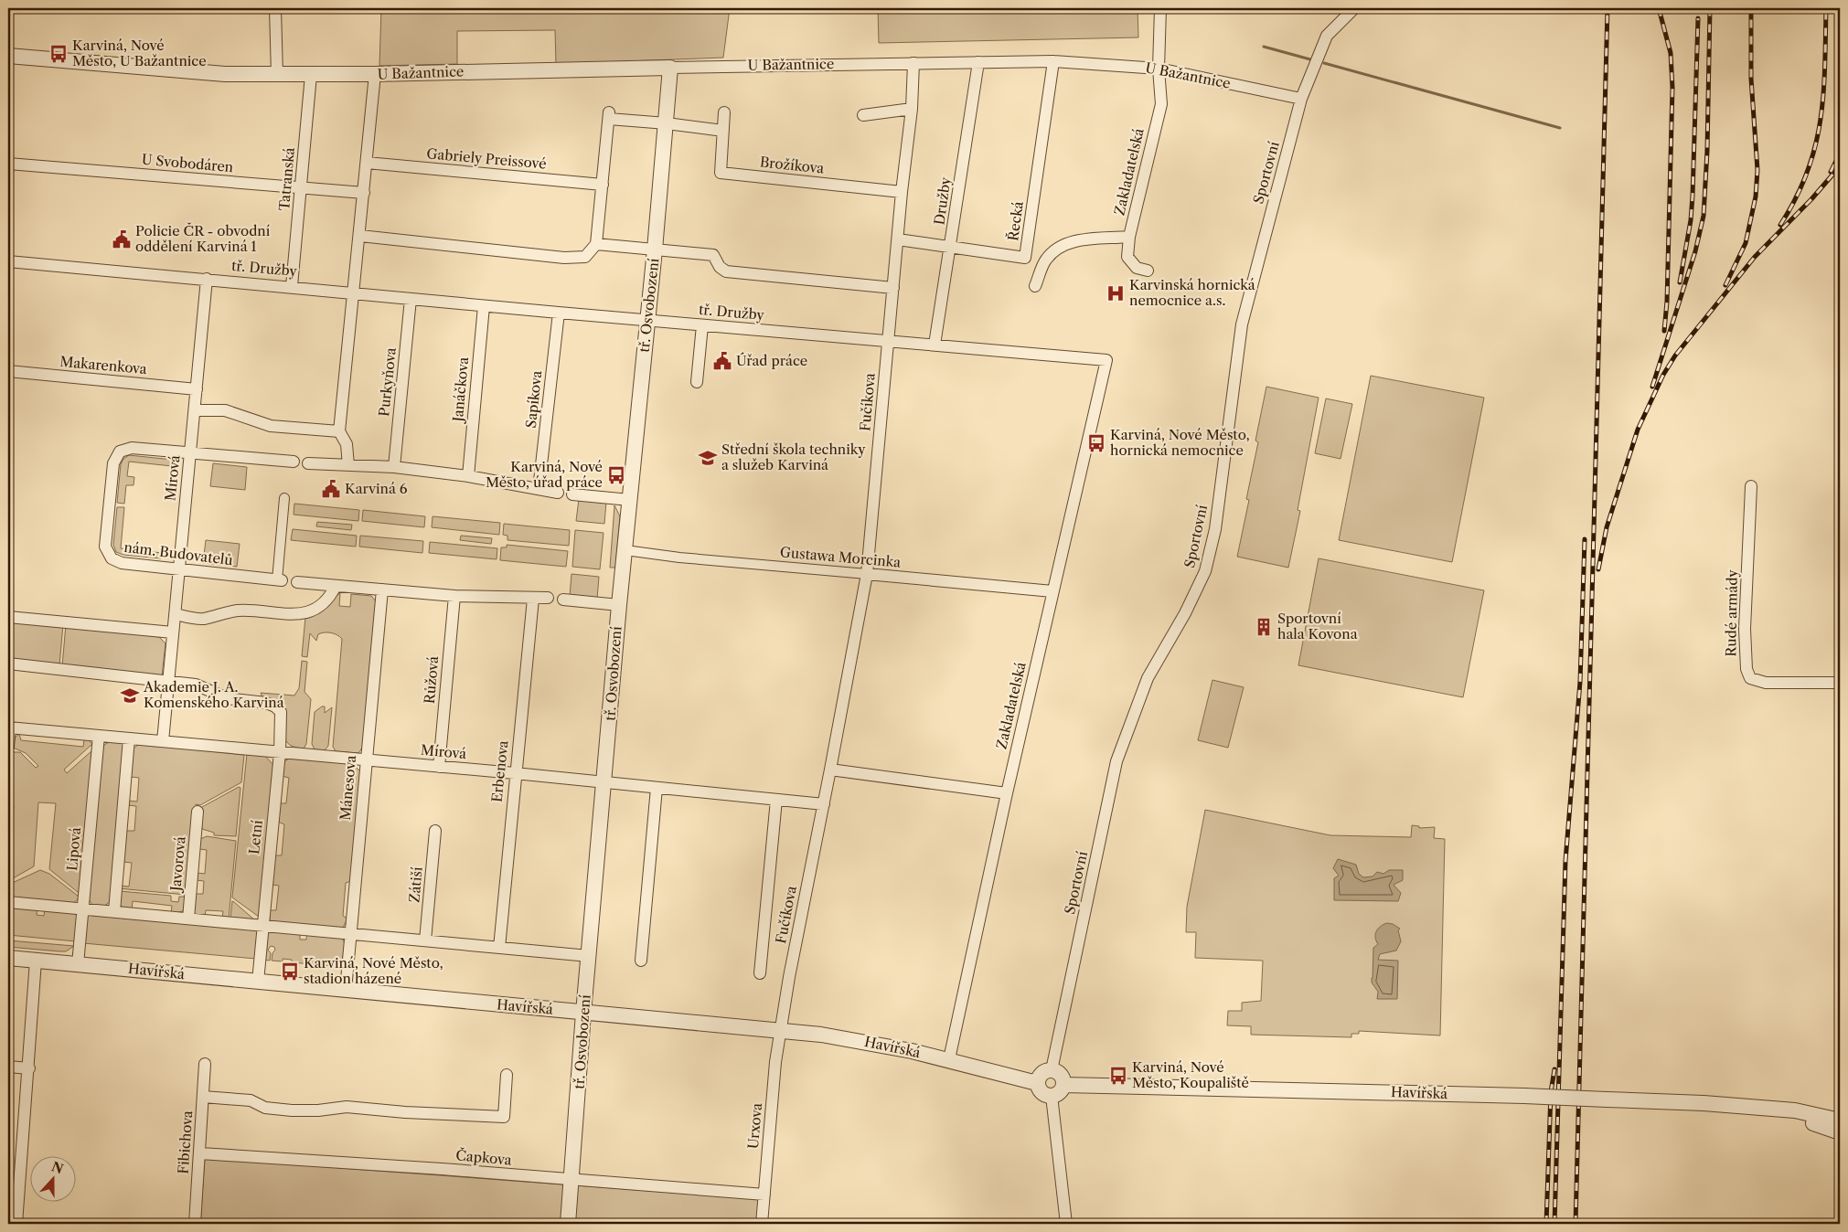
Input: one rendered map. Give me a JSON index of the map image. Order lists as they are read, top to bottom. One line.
{"streets":{"street":["U Bažantnice","Gabriely Preissové","U Svobodáren","Brožíkova","Zakladatelská","Sportovní","Tatranská","Družby","Řecká","tř. Družby","tř. Osvobození","Makarenkova","Purkyňova","Janáčkova","Sapíkova","Fučíkova","Mírová","nám. Budovatelů","Gustawa Morcinka","Rudé armády","Růžová","Erbenova","Mánesova","Letní","Lipová","Javorová","Zátiší","Havířská","Urxova","Fibichova","Čapkova"]},"crossings":[["U Bažantnice","Zakladatelská"],["U Bažantnice","Sportovní"],["U Bažantnice","Tatranská"],["U Bažantnice","Družby"],["U Bažantnice","Řecká"],["U Bažantnice","tř. Osvobození"],["U Bažantnice","Fučíkova"],["U Svobodáren","Tatranská"],["Brožíkova","Fučíkova"],["Zakladatelská","tř. Družby"],["Zakladatelská","Gustawa Morcinka"],["Zakladatelská","Havířská"],["Sportovní","Havířská"],["Tatranská","tř. Družby"],["Družby","Řecká"],["Družby","tř. Družby"],["Řecká","Fučíkova"],["tř. Družby","tř. Osvobození"],["tř. Družby","Purkyňova"],["tř. Družby","Janáčkova"],["tř. Družby","Sapíkova"],["tř. Družby","Fučíkova"],["tř. Družby","Mírová"],["tř. Osvobození","Mírová"],["tř. Osvobození","Gustawa Morcinka"],["tř. Osvobození","Havířská"],["tř. Osvobození","Čapkova"],["Makarenkova","Mírová"],["Fučíkova","Gustawa Morcinka"],["Fučíkova","Havířská"],["Fučíkova","Urxova"],["Mírová","nám. Budovatelů"],["Mírová","Růžová"],["Mírová","Erbenova"],["Mírová","Mánesova"],["Mírová","Letní"],["Mírová","Lipová"],["Mánesova","Havířská"],["Letní","Havířská"],["Lipová","Havířská"],["Havířská","Urxova"],["Urxova","Čapkova"],["Fibichova","Čapkova"]],"places":{"bus stop":["Karviná, Nové Město, U Bažantnice","Karviná, Nové Město, hornická nemocnice","Karviná, Nové Město, úřad práce","Karviná, Nové Město, stadion házené","Karviná, Nové Město, Koupaliště"],"public building":["Policie ČR - obvodní oddělení Karviná 1","Úřad práce","Karviná 6"],"hospital":["Karvinská hornická nemocnice a.s."],"school or university":["Střední škola techniky a služeb Karviná","Akademie J. A. Komenského Karviná"],"building":["Sportovní hala Kovona"]},"north":"top"}
